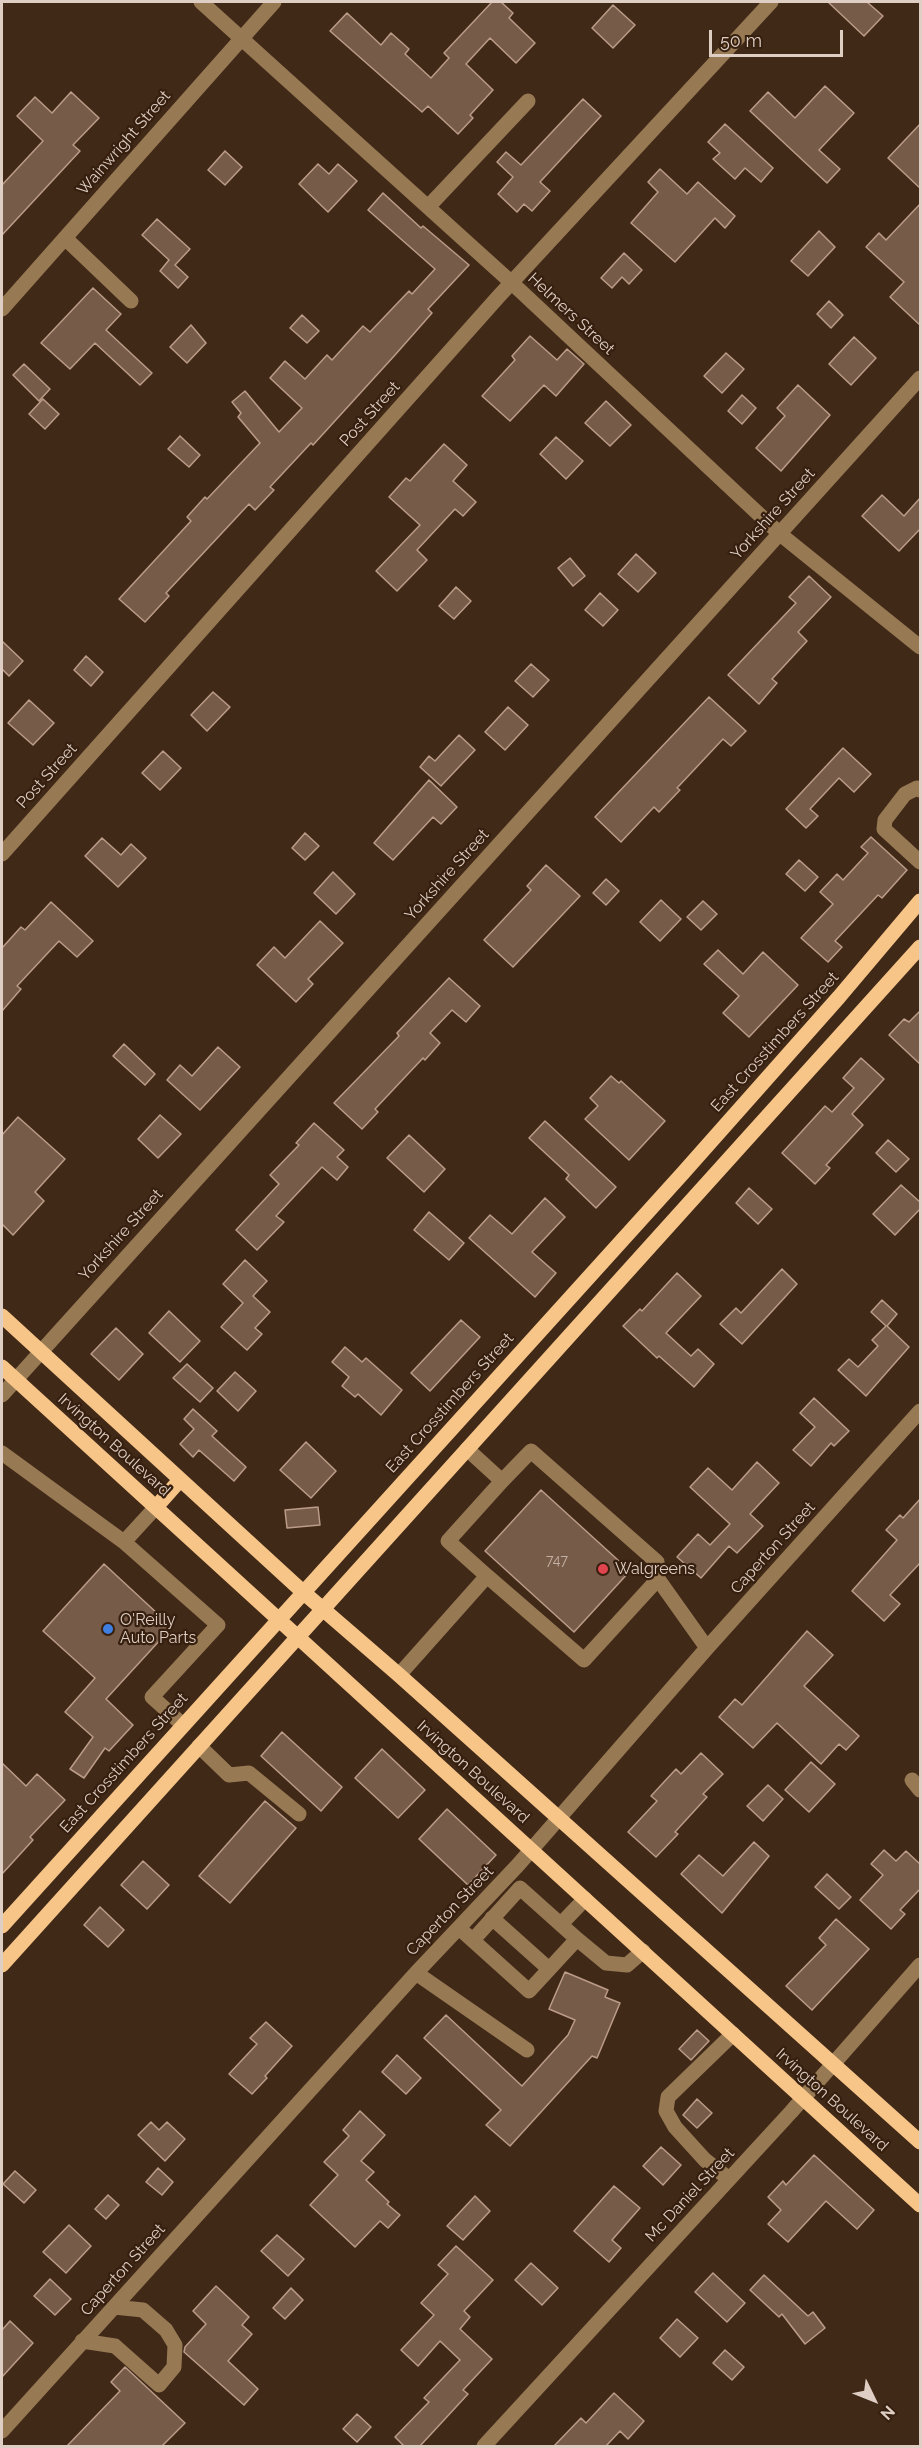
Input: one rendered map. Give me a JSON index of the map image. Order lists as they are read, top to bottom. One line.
{"streets":{"main road":["East Crosstimbers Street","Irvington Boulevard"],"street":["Wainwright Street","Helmers Street","Post Street","Yorkshire Street","Caperton Street","Mc Daniel Street"]},"crossings":[["Wainwright Street","Helmers Street"],["Helmers Street","Post Street"],["Helmers Street","Yorkshire Street"],["Yorkshire Street","Irvington Boulevard"],["East Crosstimbers Street","Irvington Boulevard"],["Irvington Boulevard","Caperton Street"],["Irvington Boulevard","Mc Daniel Street"]],"places":["Walgreens","O'Reilly Auto Parts"],"house_numbers":["747"],"scale_bar":"50 m","north":"bottom right"}
